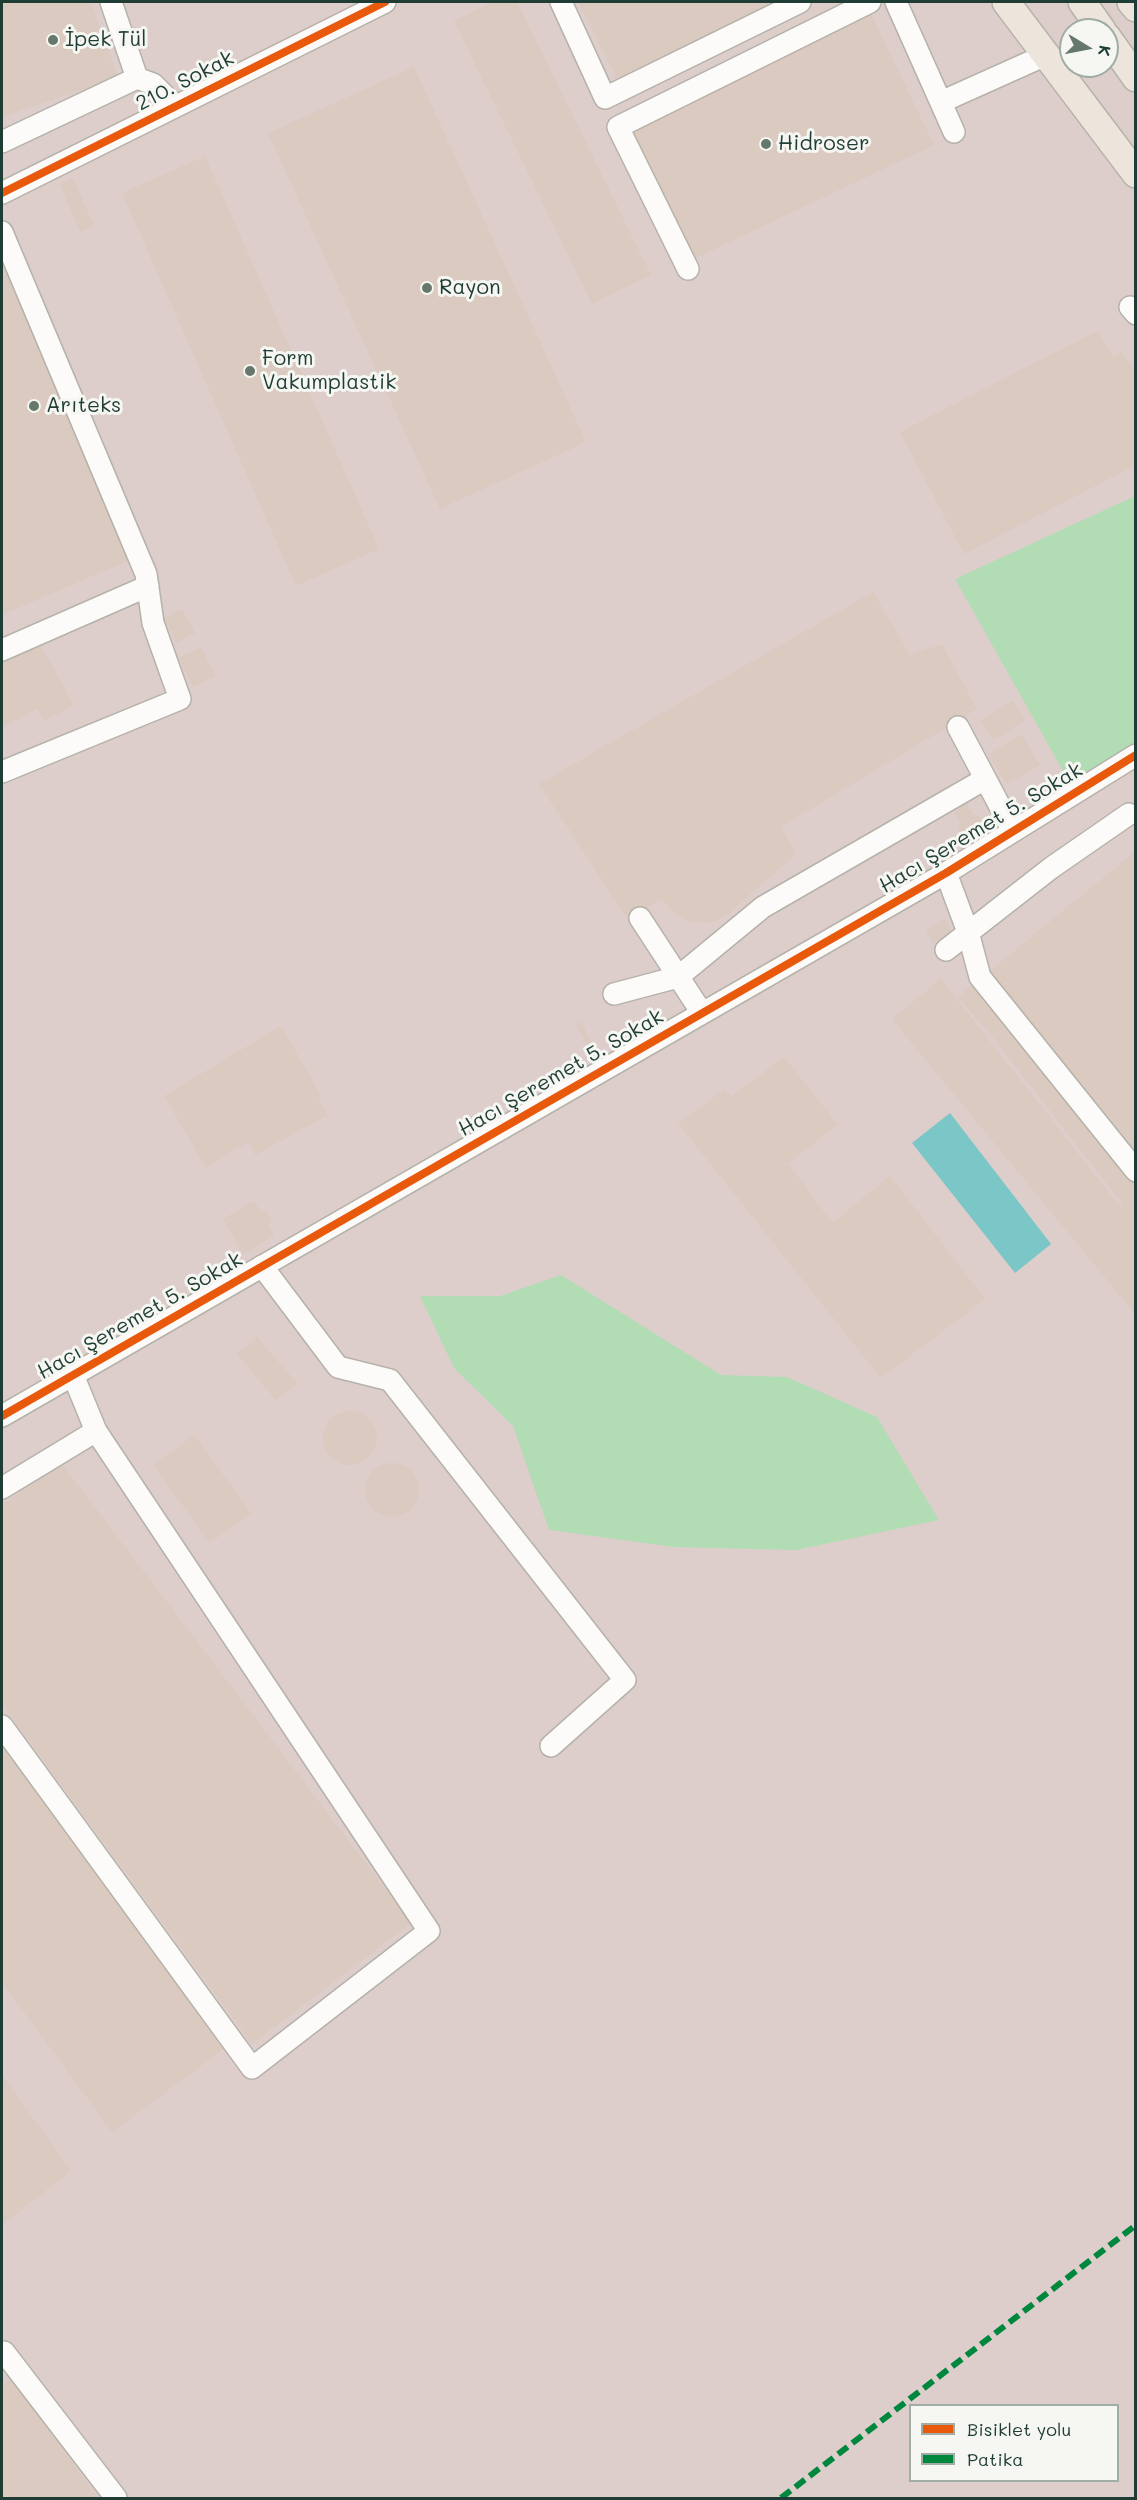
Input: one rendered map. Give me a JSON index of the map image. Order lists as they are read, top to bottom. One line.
{"streets":{"street":["210. Sokak","Hacı Şeremet 5. Sokak"]},"places":["İpek Tül","Hidroser","Rayon","Form Vakumplastik","Arıteks"],"legend":["Bisiklet yolu","Patika"],"north":"right"}
